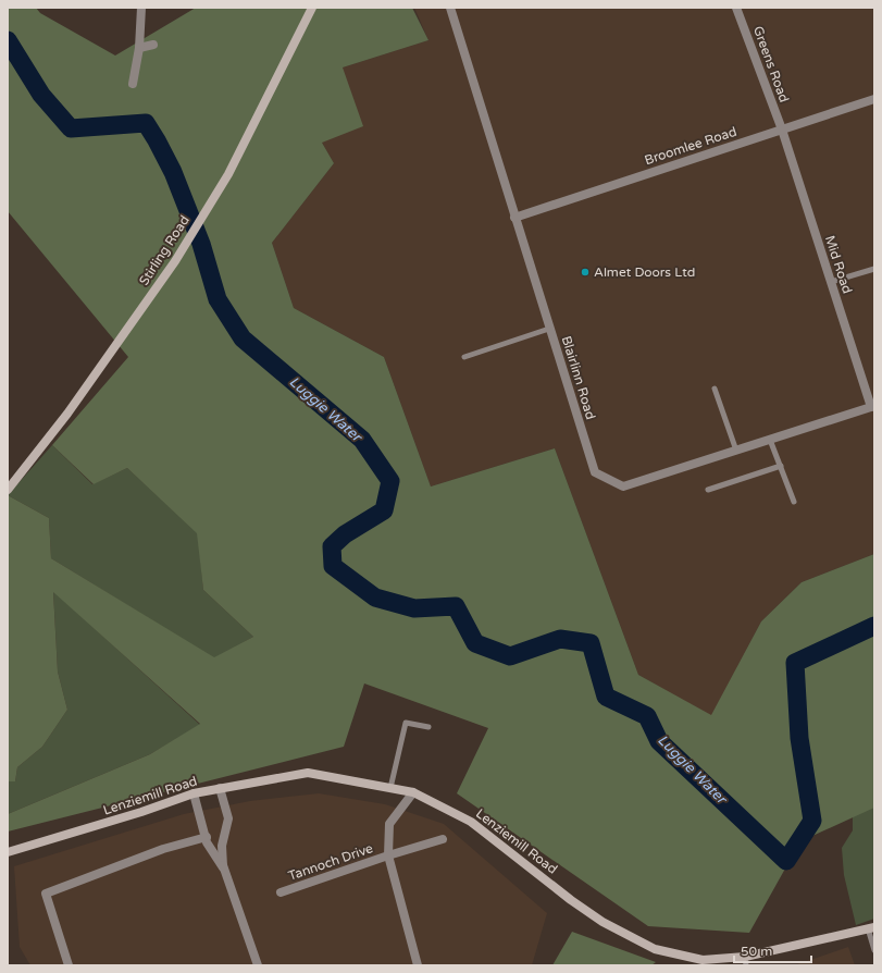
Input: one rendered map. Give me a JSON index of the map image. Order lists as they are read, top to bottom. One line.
{"streets":{"main road":["Stirling Road","Lenziemill Road"],"street":["Greens Road","Broomlee Road","Mid Road","Blairlinn Road","Tannoch Drive"]},"crossings":[["Greens Road","Broomlee Road"],["Greens Road","Mid Road"],["Broomlee Road","Mid Road"],["Broomlee Road","Blairlinn Road"],["Mid Road","Blairlinn Road"],["Lenziemill Road","Tannoch Drive"]],"water":["Luggie Water"],"places":["Almet Doors Ltd"],"scale_bar":"50 m"}
